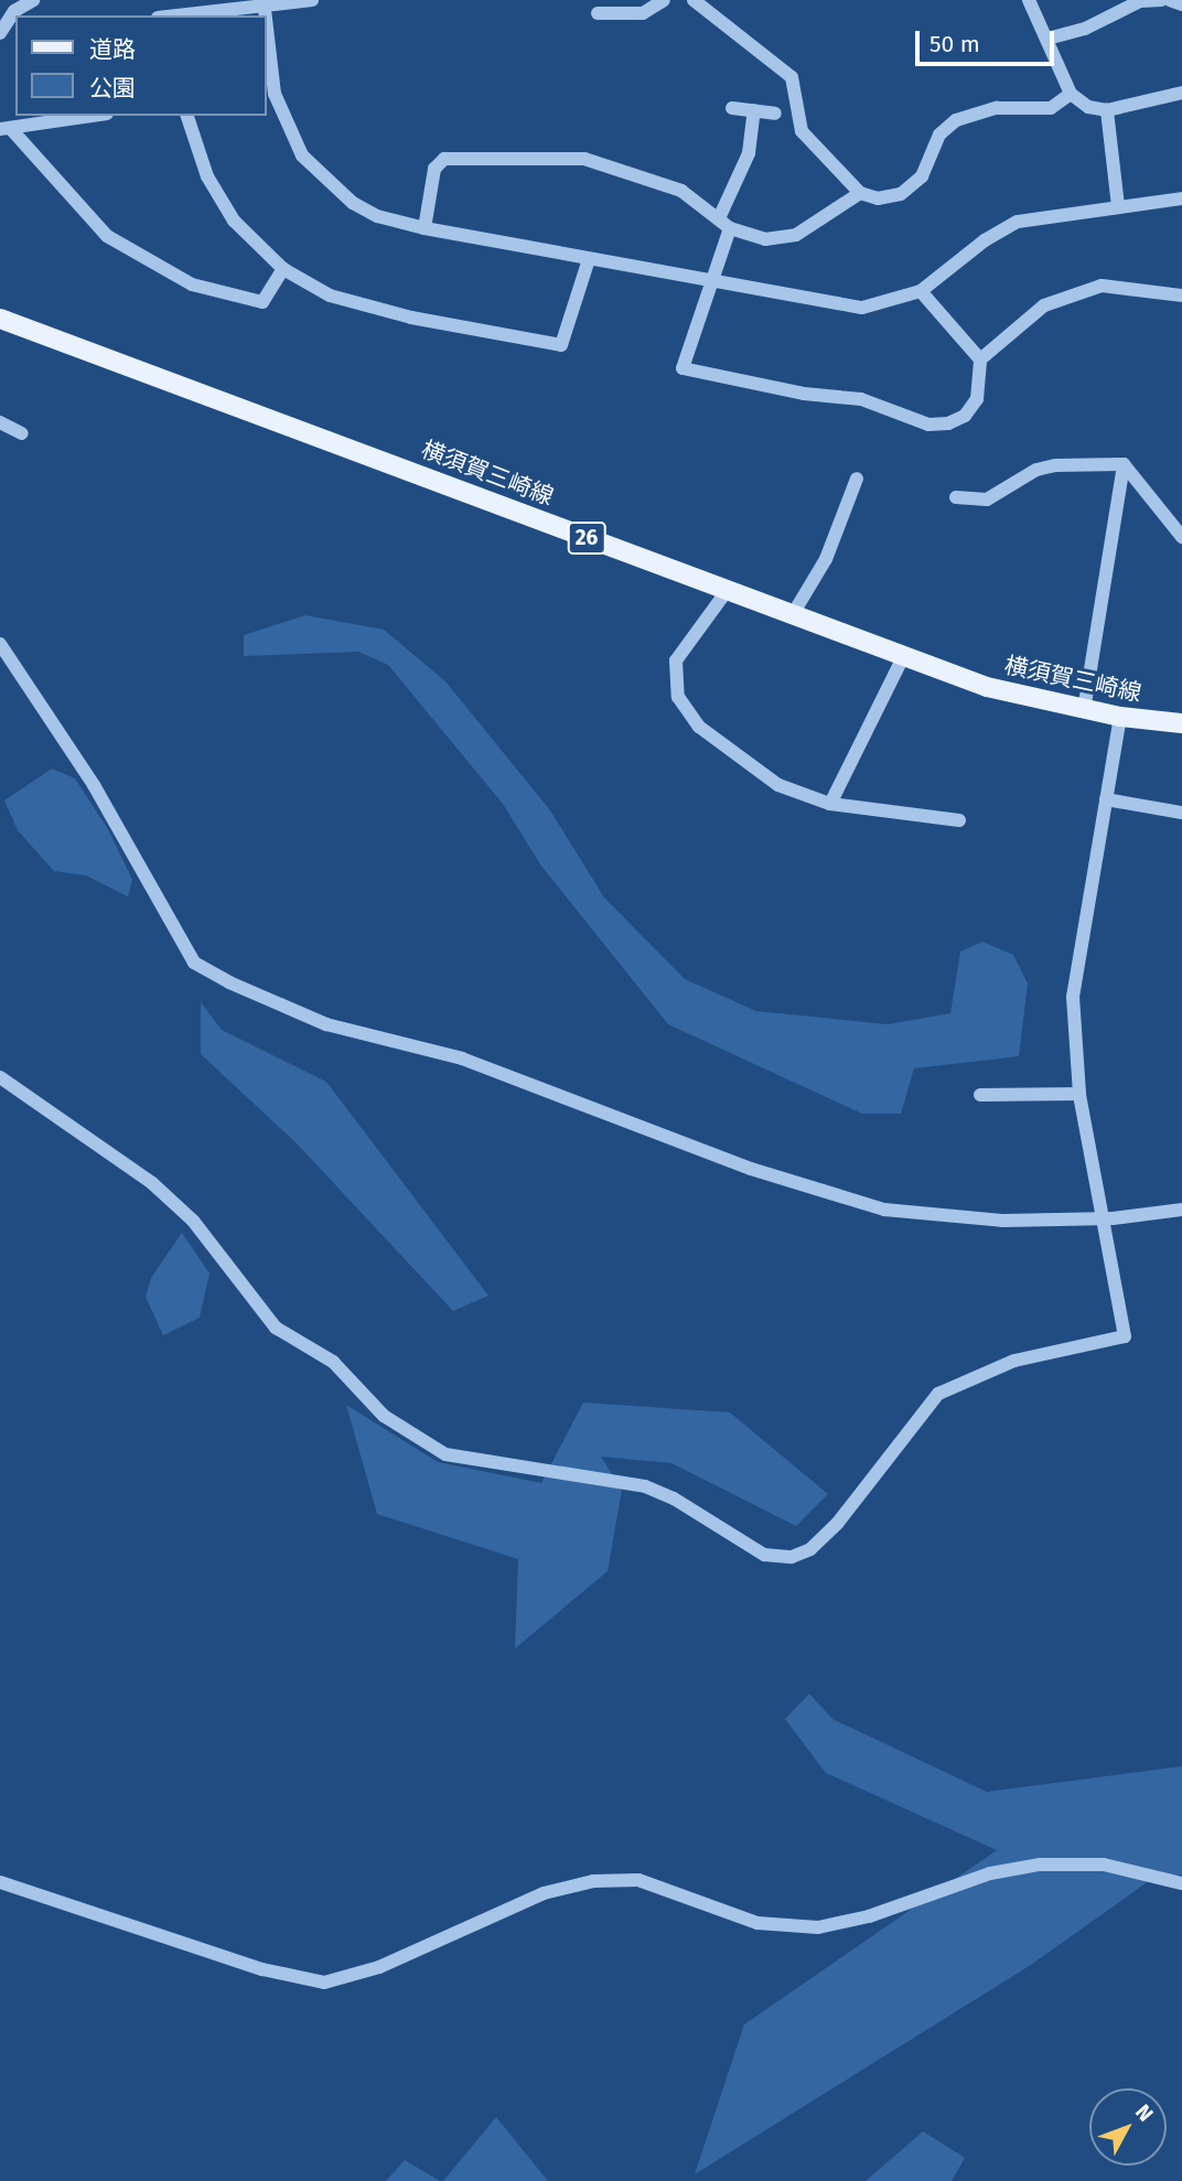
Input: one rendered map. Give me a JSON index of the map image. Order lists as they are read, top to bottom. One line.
{"streets":{"main road":["横須賀三崎線","26"]},"legend":["道路","公園"],"scale_bar":"50 m","north":"top right"}
